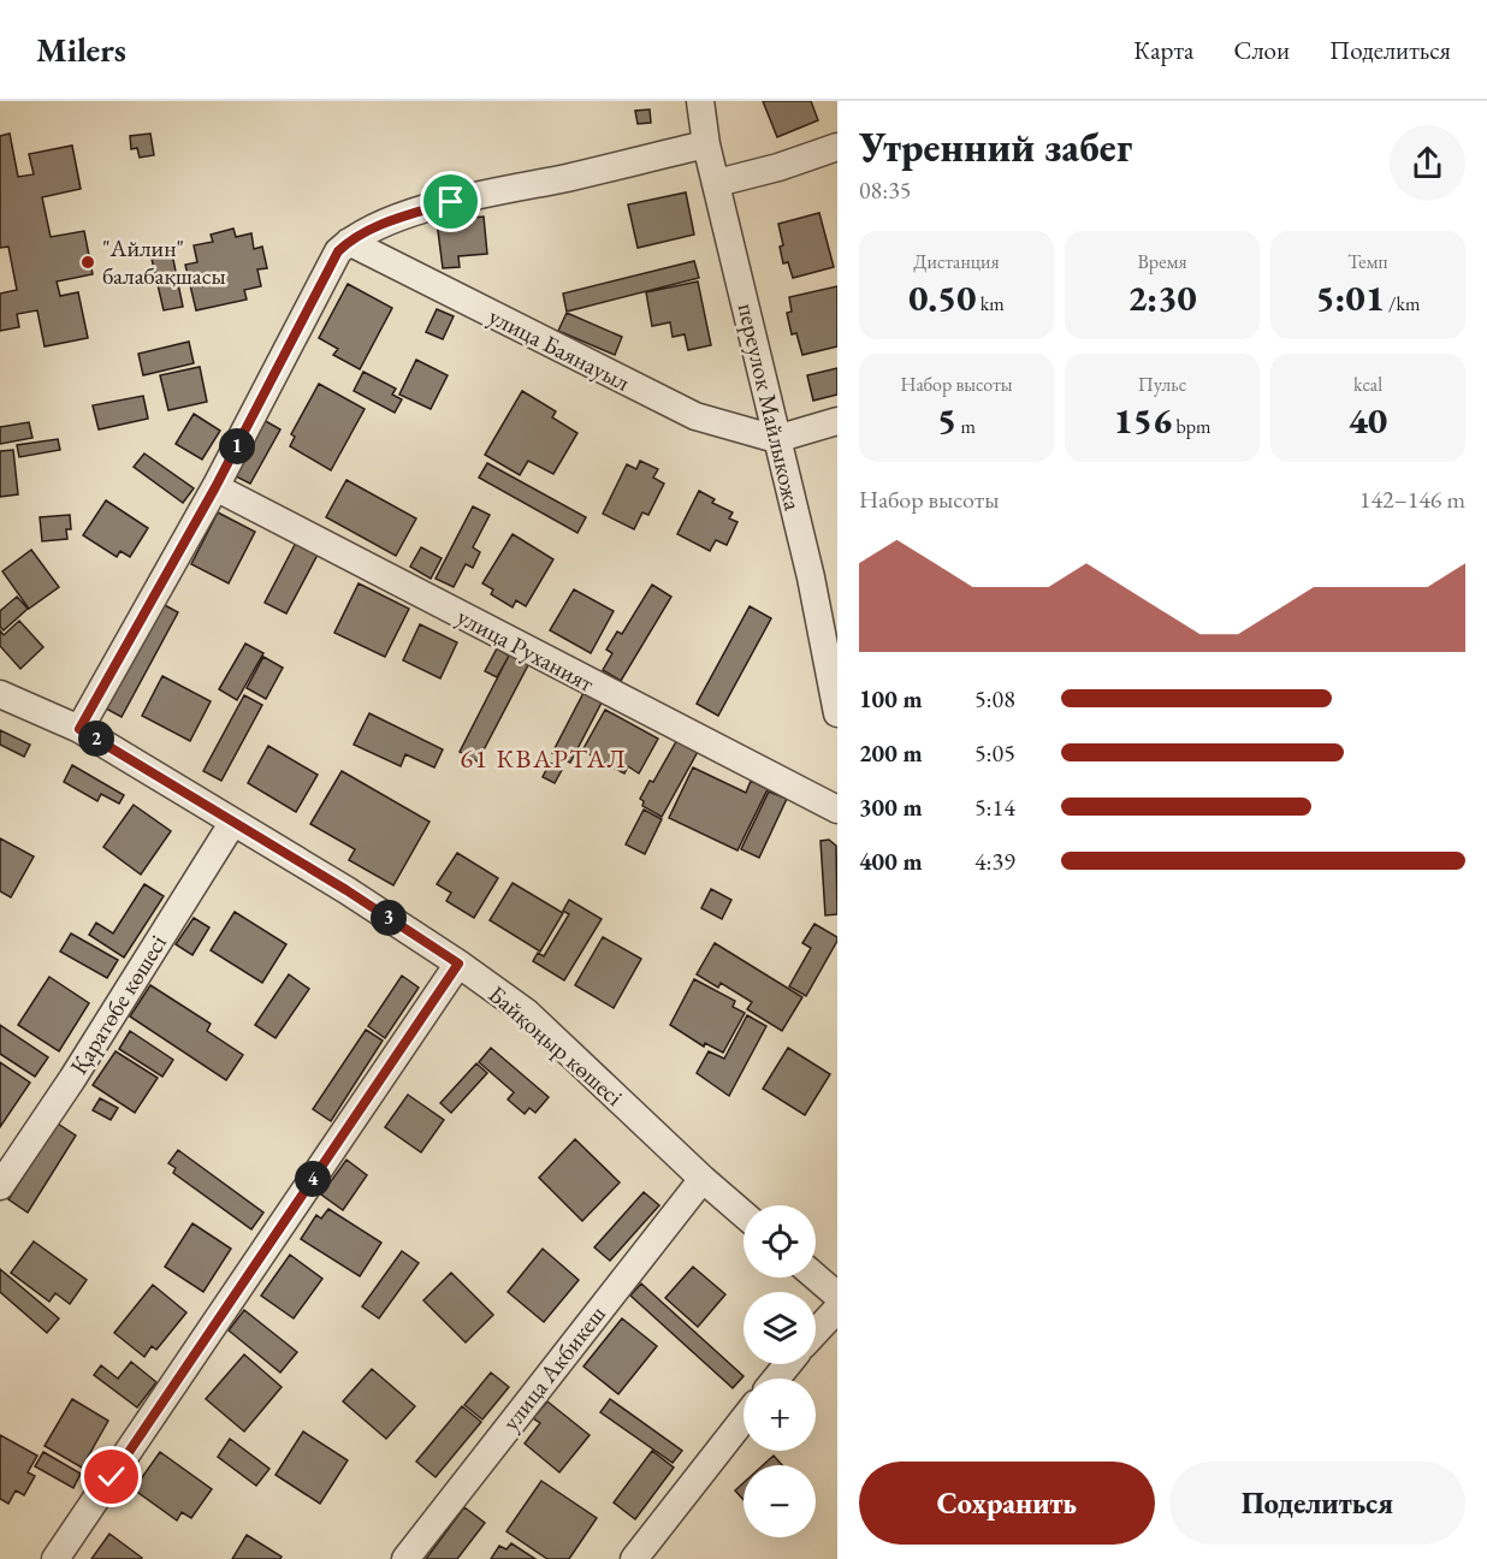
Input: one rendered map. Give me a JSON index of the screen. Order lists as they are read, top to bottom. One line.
{"streets":{"street":["улица Баянауыл","переулок Майлыкожа","улица Руханият","Қаратөбе көшесі","Байқоңыр көшесі","улица Акбикеш"]},"crossings":[["улица Баянауыл","переулок Майлыкожа"],["Қаратөбе көшесі","Байқоңыр көшесі"],["Байқоңыр көшесі","улица Акбикеш"]],"districts":["61 КВАРТАЛ"],"places":["\"Айлин\" балабақшасы"],"page":{"header":"Milers","nav":["Карта","Слои","Поделиться"],"heading":["Утренний забег","08:35"],"stats":[["Дистанция","0.50 km"],["Время","2:30"],["Темп","5:01 /km"],["Набор высоты","5 m"],["Пульс","156 bpm"],["kcal","40"]],"pins":["1","2","3","4"],"chart":["Набор высоты","142–146 m"],"list":[{"name":"100 m","note":"5:08"},{"name":"200 m","note":"5:05"},{"name":"300 m","note":"5:14"},{"name":"400 m","note":"4:39"}],"map_buttons":["+","−"],"buttons":["Сохранить","Поделиться"]}}
